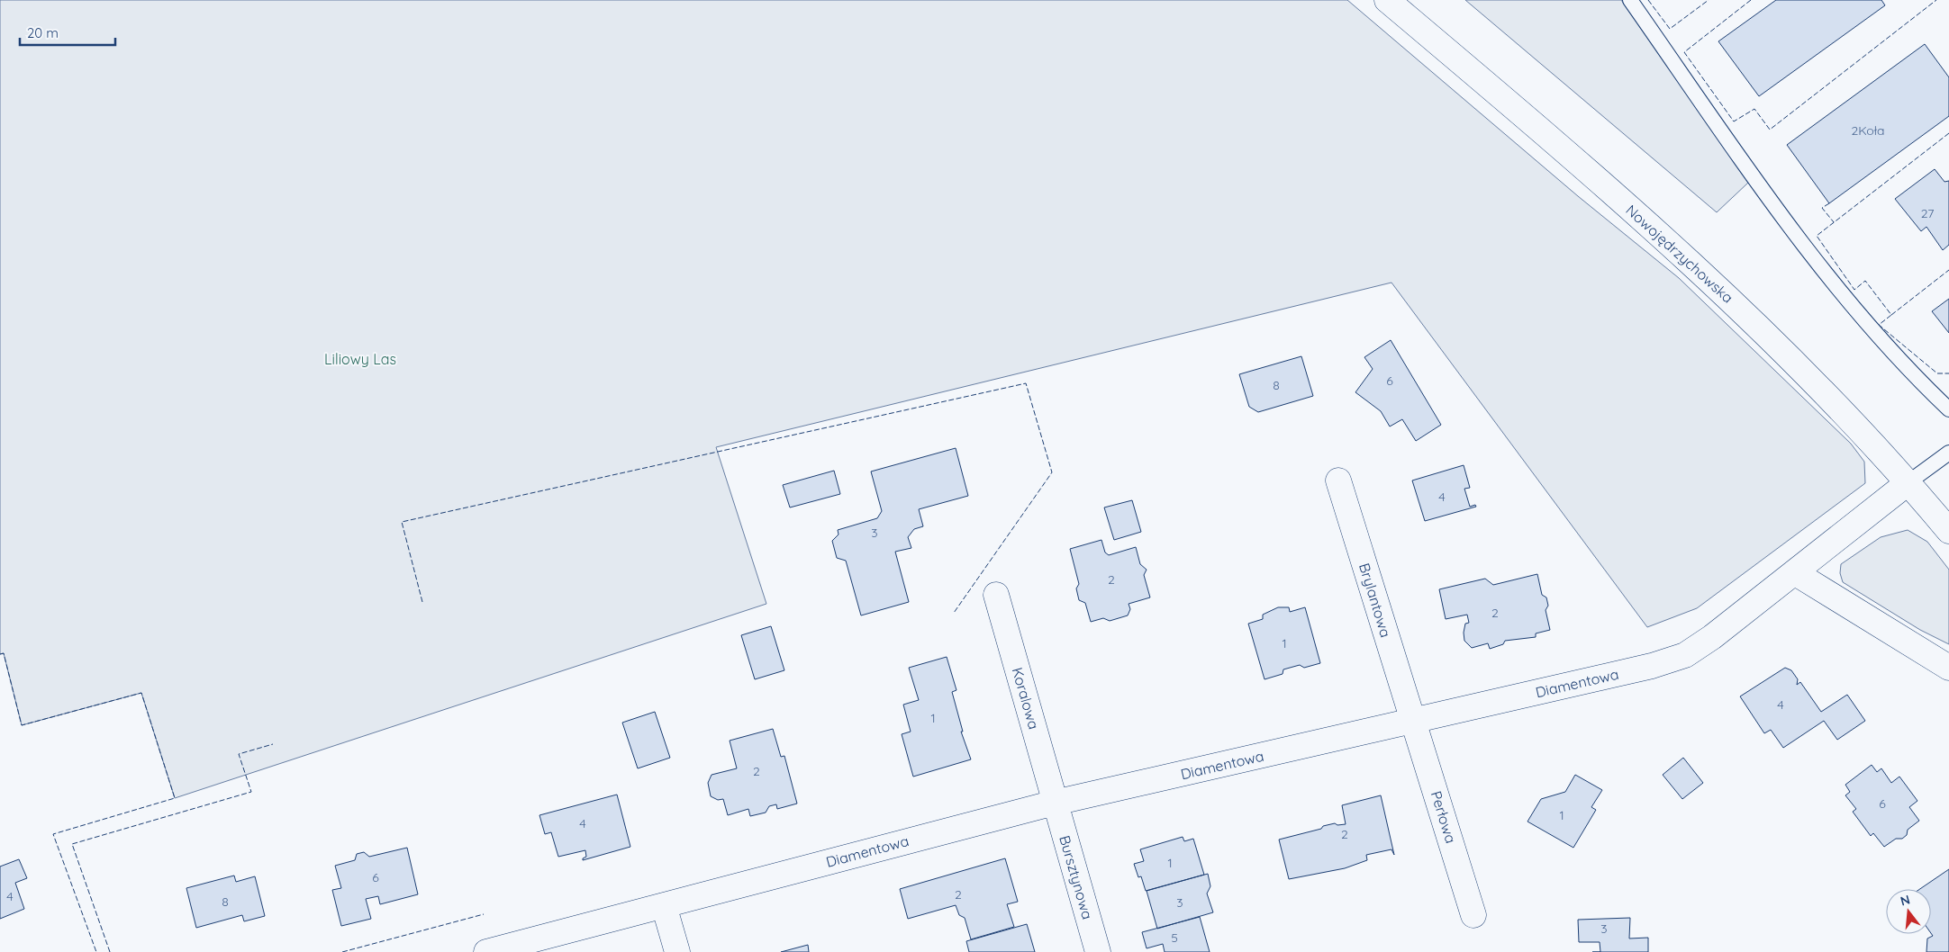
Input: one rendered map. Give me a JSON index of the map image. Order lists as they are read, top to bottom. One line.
{"streets":{"street":["Nowojędrzychowska","Brylantowa","Diamentowa","Koralowa","Perłowa","Bursztynowa"]},"crossings":[["Nowojędrzychowska","Diamentowa"],["Brylantowa","Diamentowa"],["Brylantowa","Perłowa"],["Diamentowa","Koralowa"],["Diamentowa","Perłowa"],["Diamentowa","Bursztynowa"],["Koralowa","Bursztynowa"]],"parks":["Liliowy Las"],"house_numbers":["2Koła","27","6","8","4","3","2","2","1","4","1","2","6","1","4","2","1","6","2","4","8","3","3","5"],"scale_bar":"20 m","north":"top"}
